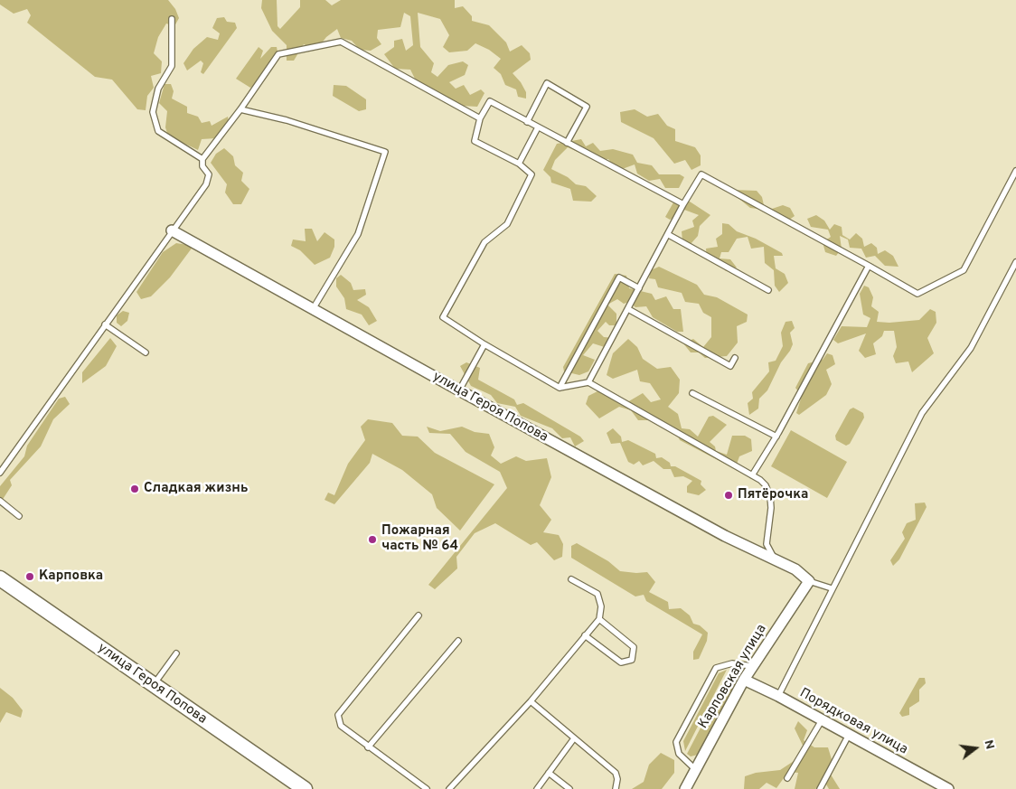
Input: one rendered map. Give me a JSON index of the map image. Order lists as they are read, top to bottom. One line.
{"streets":{"street":["улица Героя Попова","Карповская улица","Порядковая улица"]},"crossings":[["улица Героя Попова","Карповская улица"],["Карповская улица","Порядковая улица"]],"places":["Сладкая жизнь","Пятёрочка","Пожарная часть № 64","Карповка"],"north":"right"}
